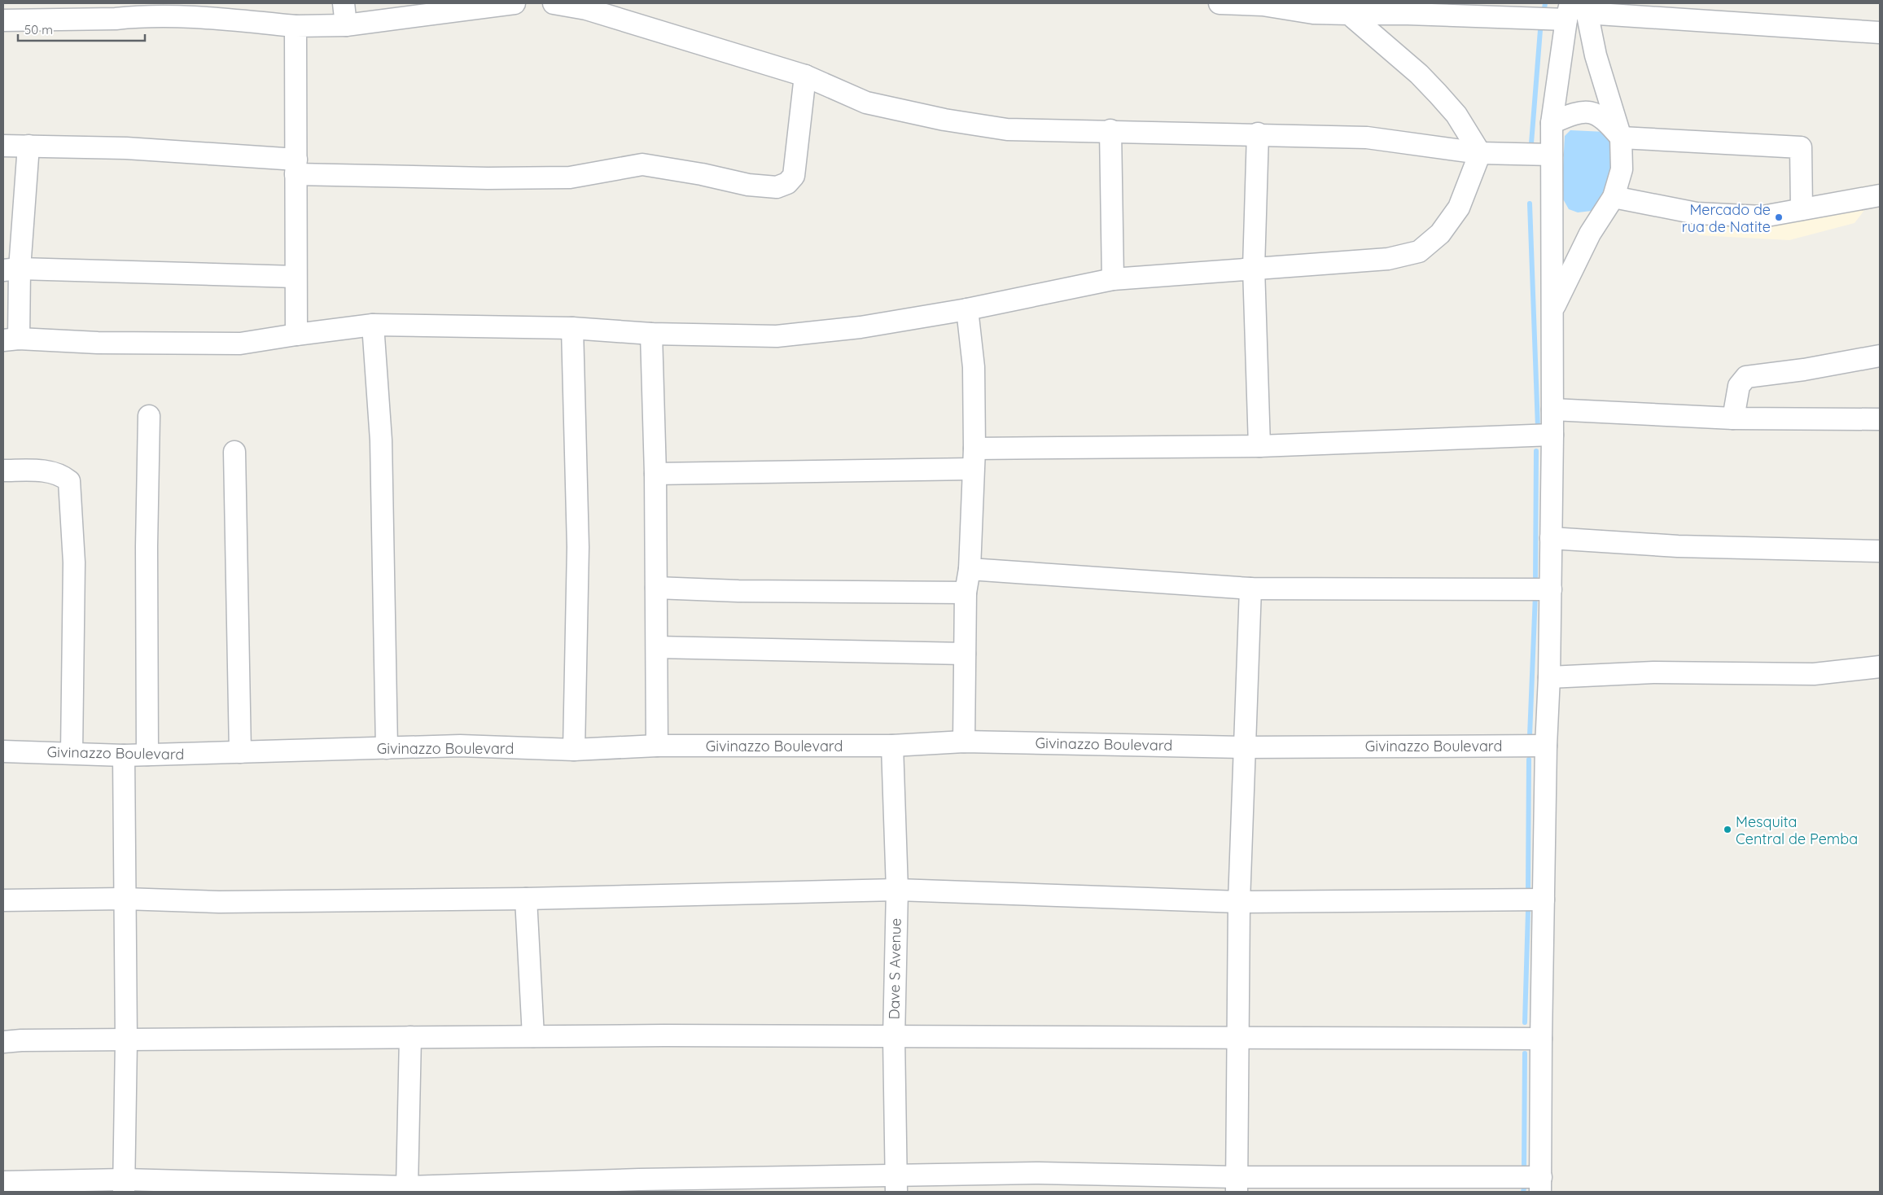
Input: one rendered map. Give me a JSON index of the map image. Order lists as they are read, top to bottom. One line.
{"streets":{"street":["Givinazzo Boulevard","Dave S Avenue"]},"crossings":[["Givinazzo Boulevard","Dave S Avenue"]],"places":["Mercado de rua de Natite","Mesquita Central de Pemba"],"scale_bar":"50 m"}
